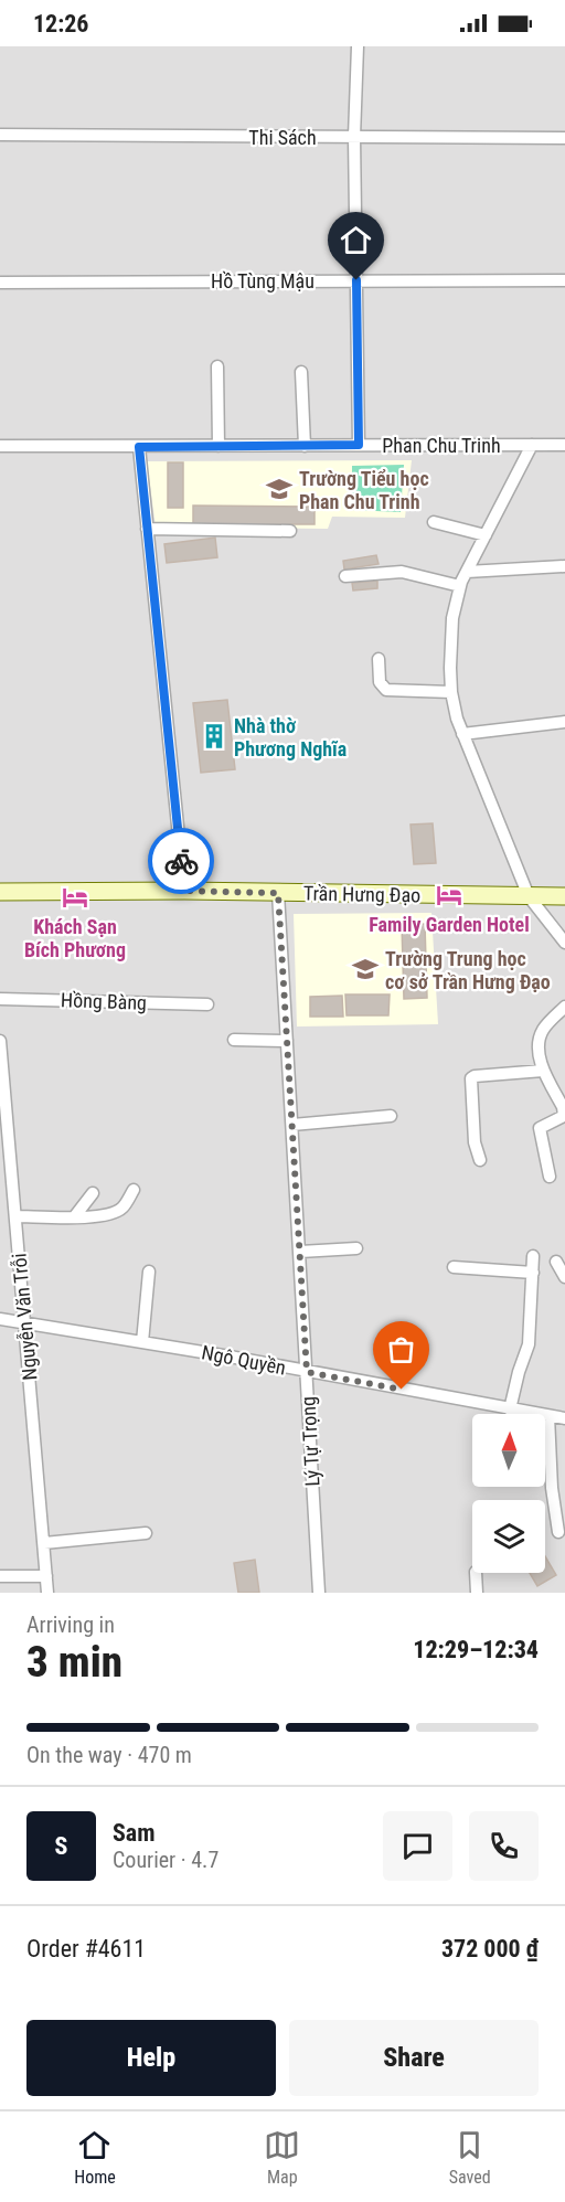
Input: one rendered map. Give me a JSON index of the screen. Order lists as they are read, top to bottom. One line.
{"streets":{"street":["Thi Sách","Hồ Tùng Mậu","Phan Chu Trinh","Trần Hưng Đạo","Hồng Bàng","Nguyễn Văn Trỗi","Ngô Quyền","Lý Tự Trọng"]},"crossings":[["Trần Hưng Đạo","Lý Tự Trọng"],["Nguyễn Văn Trỗi","Ngô Quyền"],["Ngô Quyền","Lý Tự Trọng"]],"places":{"school or university":["Trường Tiểu học Phan Chu Trinh","Trường Trung học cơ sở Trần Hưng Đạo"],"building":["Nhà thờ Phương Nghĩa"],"hotel":["Family Garden Hotel","Khách Sạn Bích Phương"]},"north":"top","page":{"status":"12:26","heading":["3 min","Arriving in","12:29–12:34"],"panel":["Sam","Courier · 4.7","Order #4611","372 000 ₫"],"bar":"On the way · 470 m","round":"S","buttons":["Help","Share"],"tabs":["Home","Map","Saved"]}}
